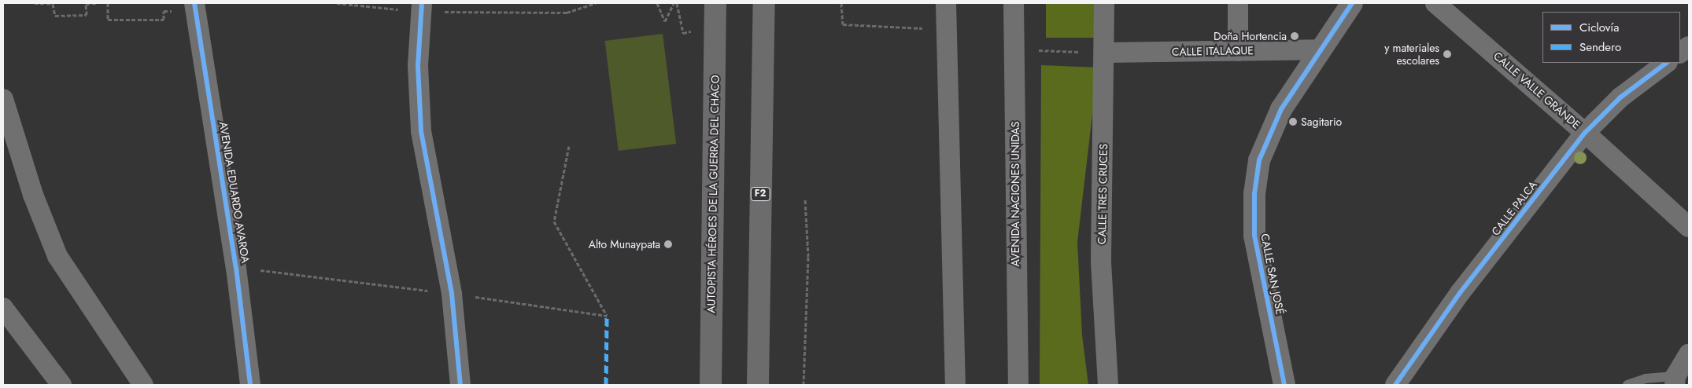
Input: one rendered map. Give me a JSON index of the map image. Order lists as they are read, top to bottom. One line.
{"streets":{"highway":["AUTOPISTA HÉROES DE LA GUERRA DEL CHACO","F2"],"street":["CALLE ITALAQUE","CALLE VALLE GRANDE","AVENIDA EDUARDO AVAROA","AVENIDA NACIONES UNIDAS","CALLE TRES CRUCES","CALLE PALCA","CALLE SAN JOSÉ"]},"crossings":[["CALLE ITALAQUE","CALLE TRES CRUCES"],["CALLE ITALAQUE","CALLE SAN JOSÉ"],["CALLE VALLE GRANDE","CALLE PALCA"]],"places":["Doña Hortencia","y materiales escolares","Sagitario","Alto Munaypata"],"legend":["Ciclovía","Sendero"]}
